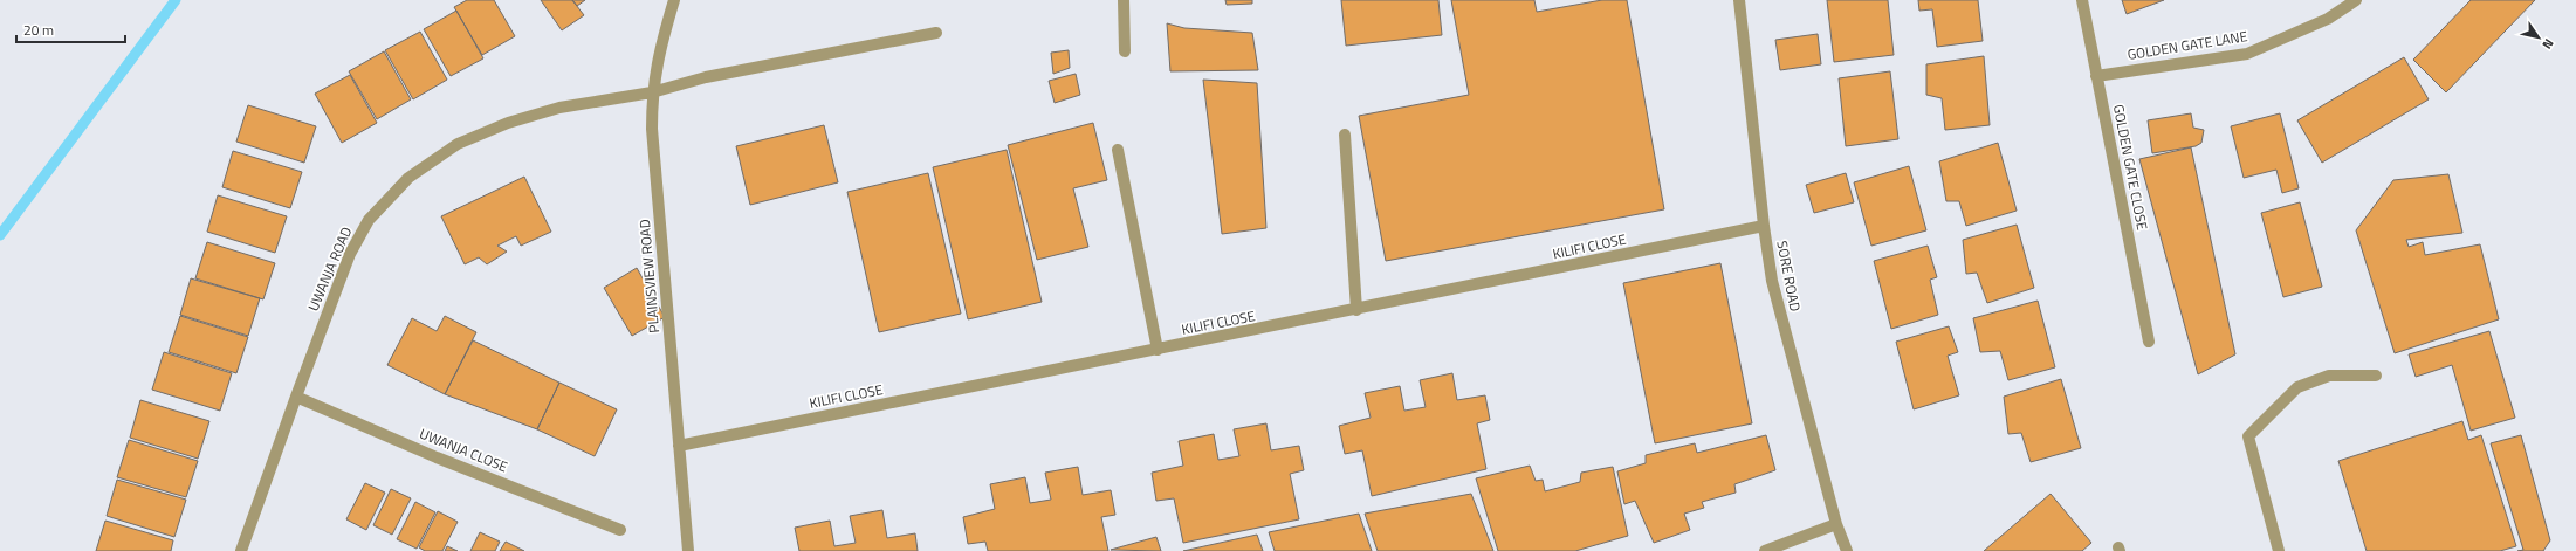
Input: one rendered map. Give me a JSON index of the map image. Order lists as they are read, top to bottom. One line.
{"streets":{"street":["GOLDEN GATE LANE","GOLDEN GATE CLOSE","KILIFI CLOSE","UWANJA ROAD","PLAINSVIEW ROAD","SORE ROAD","UWANJA CLOSE"]},"crossings":[["GOLDEN GATE LANE","GOLDEN GATE CLOSE"],["KILIFI CLOSE","PLAINSVIEW ROAD"],["KILIFI CLOSE","SORE ROAD"],["UWANJA ROAD","PLAINSVIEW ROAD"],["UWANJA ROAD","UWANJA CLOSE"]],"scale_bar":"20 m","north":"bottom right"}
